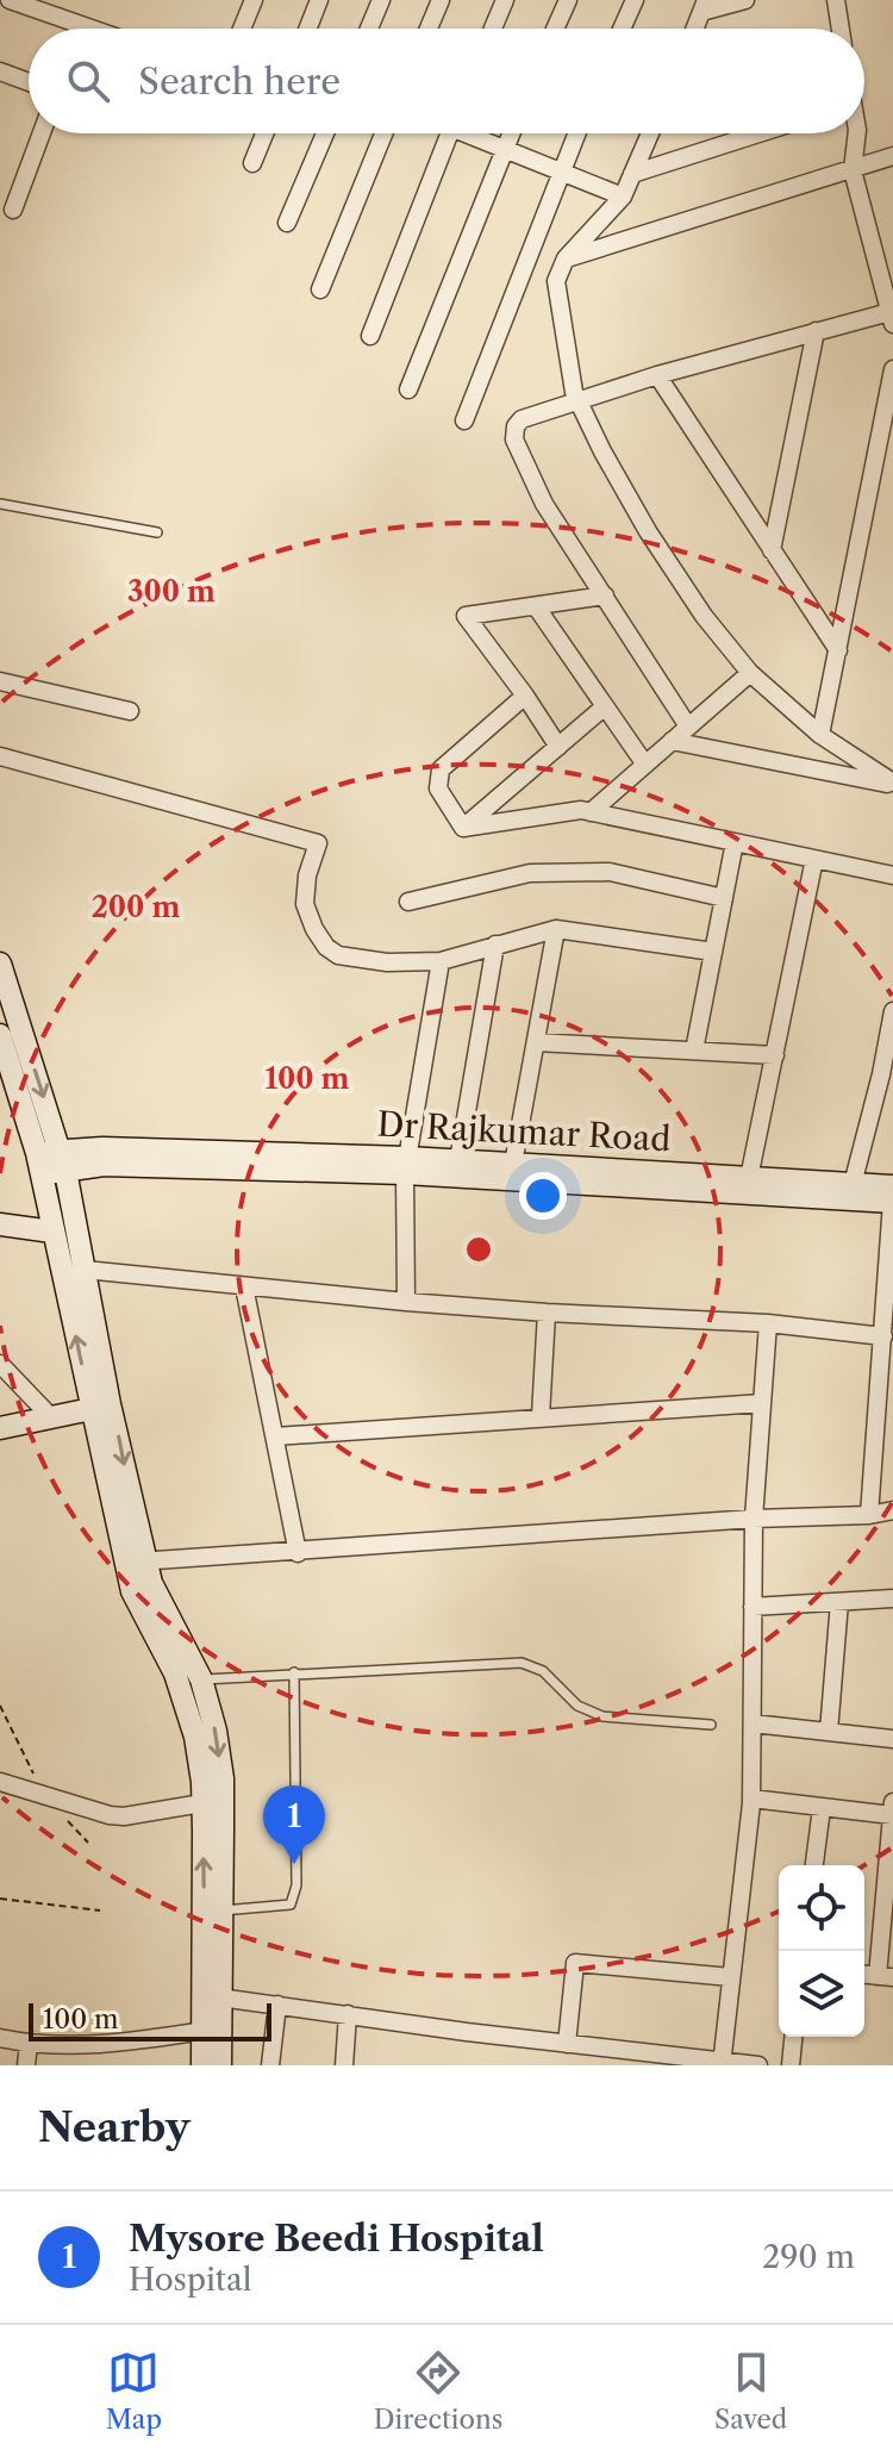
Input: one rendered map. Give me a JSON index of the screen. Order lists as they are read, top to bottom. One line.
{"streets":{"main road":["Dr Rajkumar Road"]},"scale_bar":"100 m","page":{"search":"Search here","pins":"1","scale":"100 m","heading":"Nearby","list":[{"mark":"1","name":"Mysore Beedi Hospital","note":"Hospital","value":"290 m"}],"nav":["Map","Directions","Saved"]},"rings":["300 m","200 m","100 m"]}
